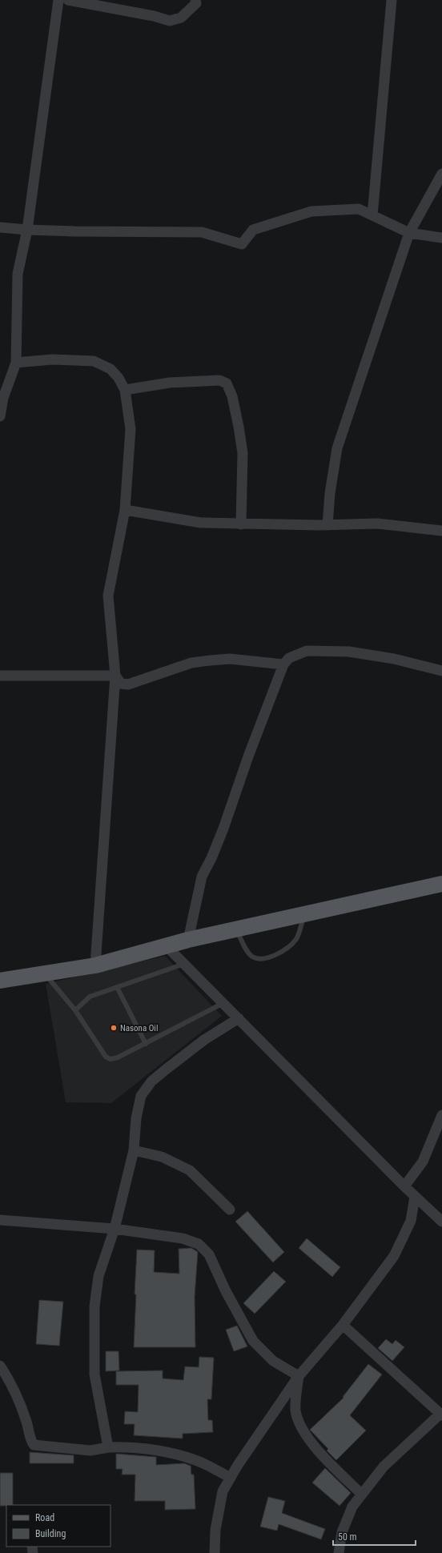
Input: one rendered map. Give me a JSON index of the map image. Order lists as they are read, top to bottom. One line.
{"places":["Nasona Oil"],"legend":["Road","Building"],"scale_bar":"50 m"}
